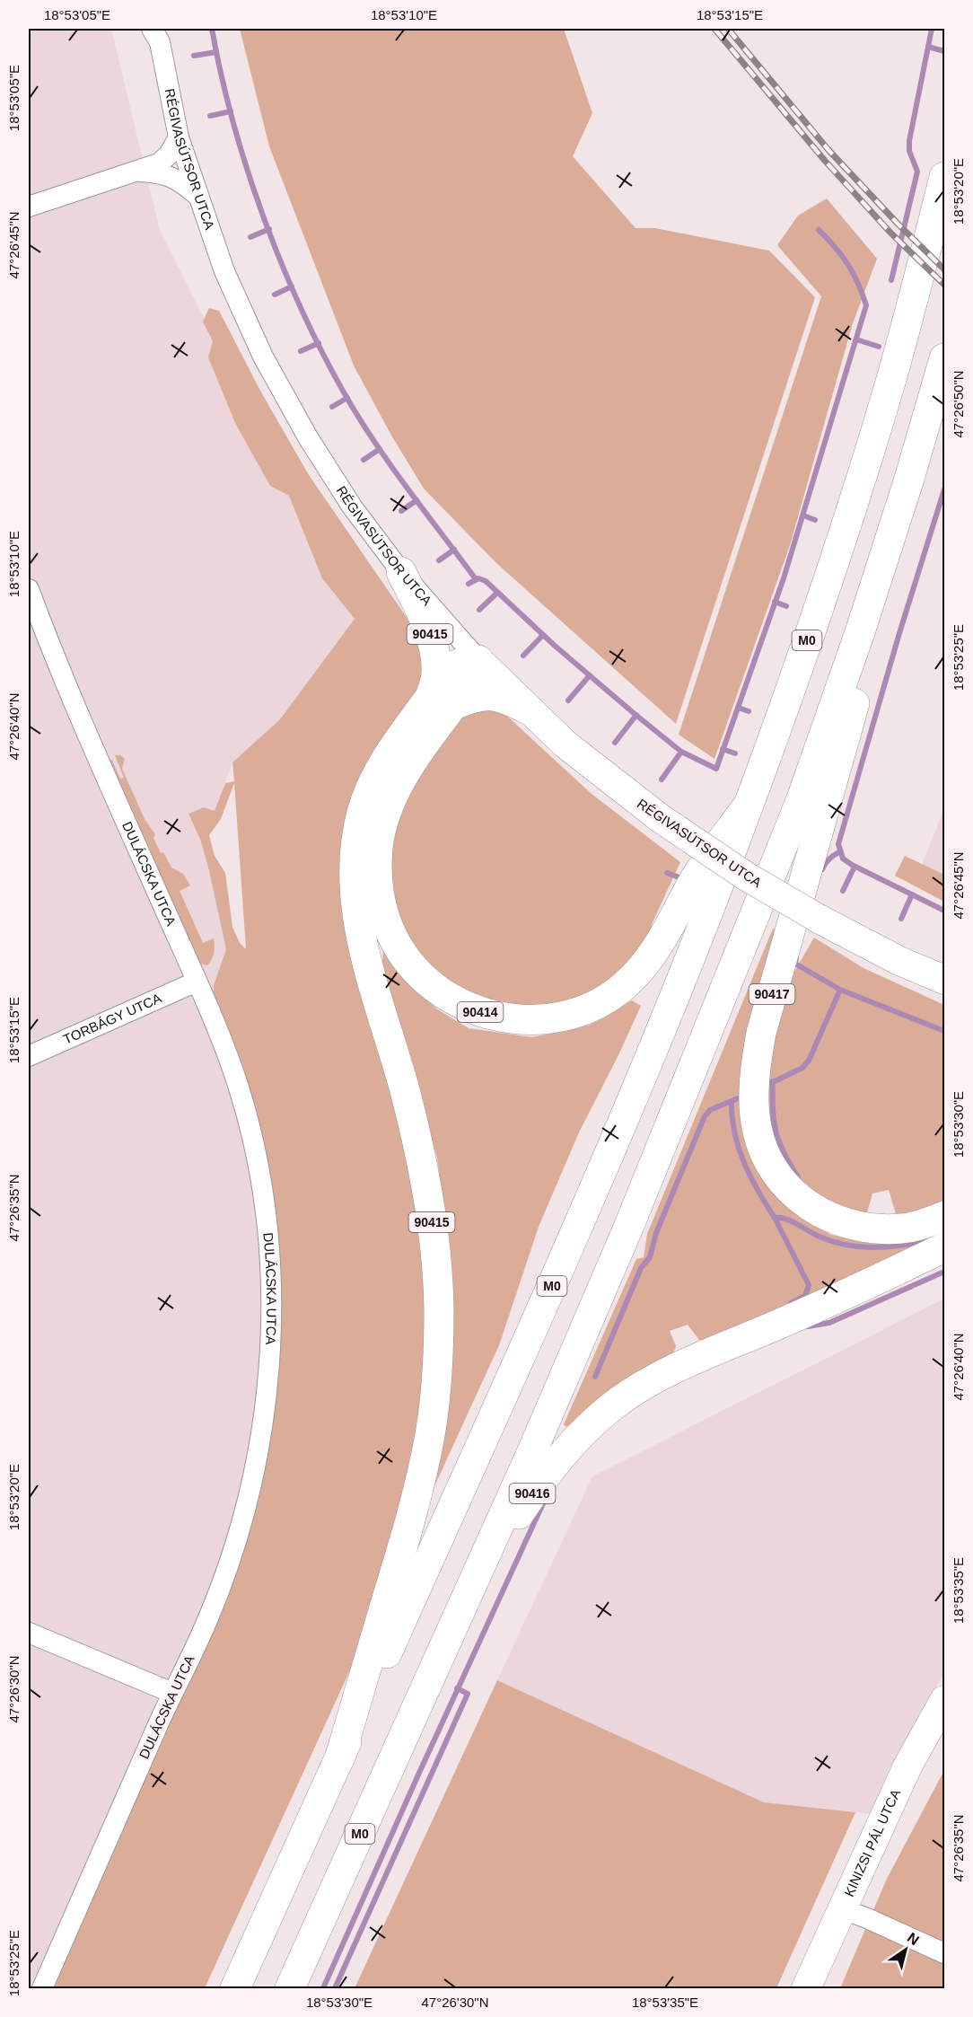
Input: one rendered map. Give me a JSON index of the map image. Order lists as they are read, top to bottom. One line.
{"streets":{"highway":["90415","M0","90417","90414","90416"],"street":["RÉGIVASÚTSOR UTCA","DULÁCSKA UTCA","TORBÁGY UTCA","KINIZSI PÁL UTCA"]},"crossings":[["RÉGIVASÚTSOR UTCA","90415"],["90415","M0"],["90415","90414"],["M0","90417"],["M0","90414"],["M0","90416"],["DULÁCSKA UTCA","TORBÁGY UTCA"]],"north":"top right","coordinates":["18°53'05\"E","18°53'10\"E","18°53'15\"E","18°53'20\"E","47°26'45\"N","47°26'50\"N","18°53'25\"E","47°26'40\"N","18°53'30\"E","47°26'35\"N","18°53'35\"E","47°26'30\"N"]}
